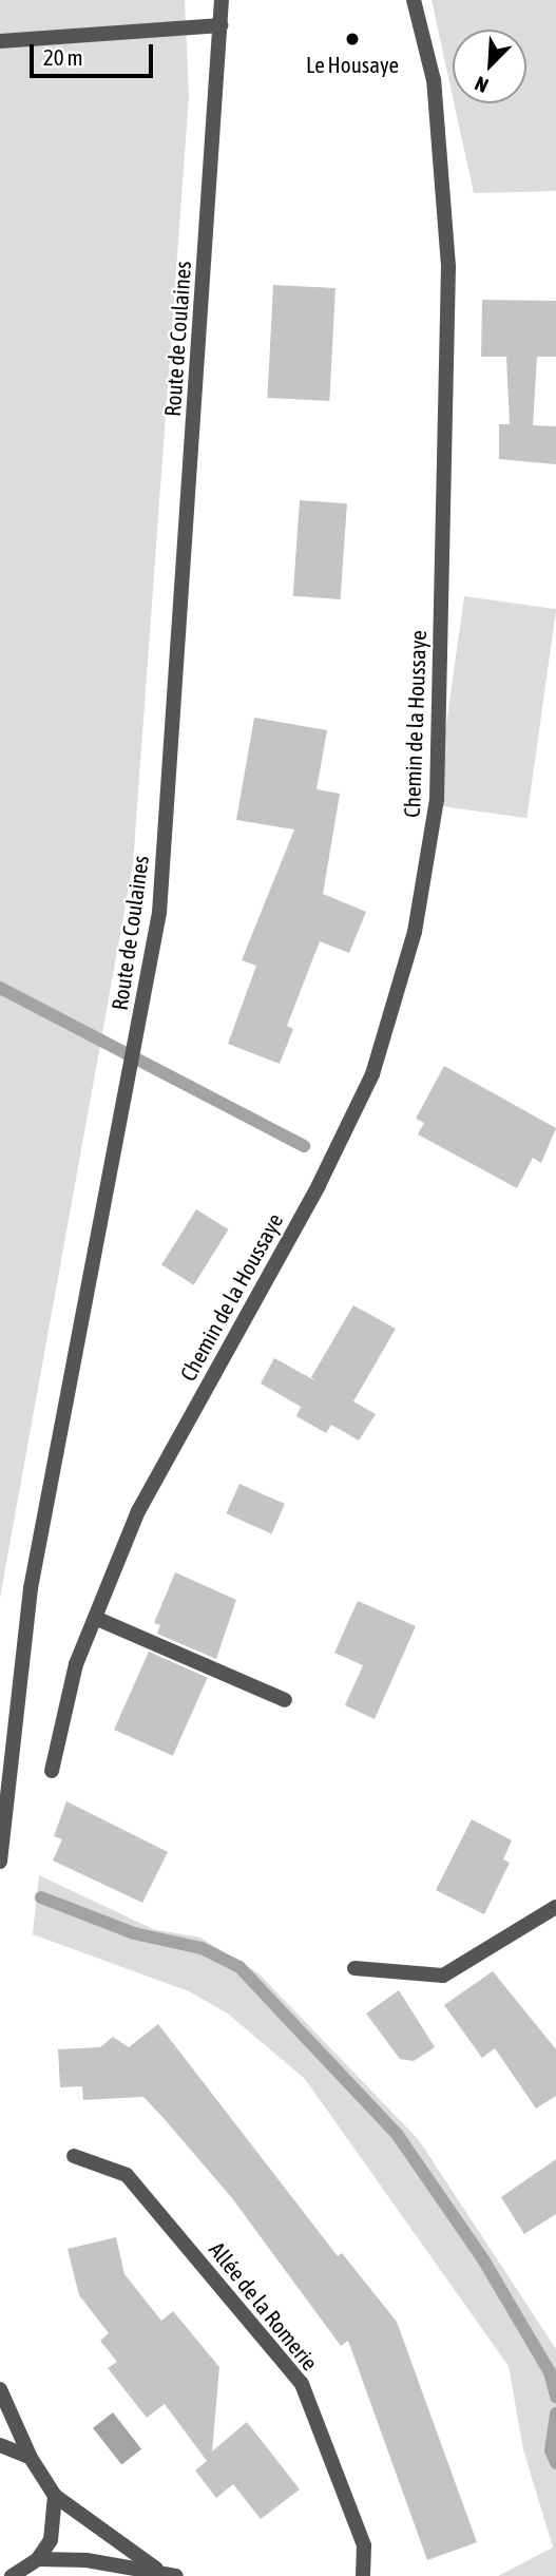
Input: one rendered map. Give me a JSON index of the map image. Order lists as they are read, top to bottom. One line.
{"streets":{"street":["Route de Coulaines","Chemin de la Houssaye","Allée de la Romerie"]},"places":["Le Housaye"],"scale_bar":"20 m","north":"bottom left"}
